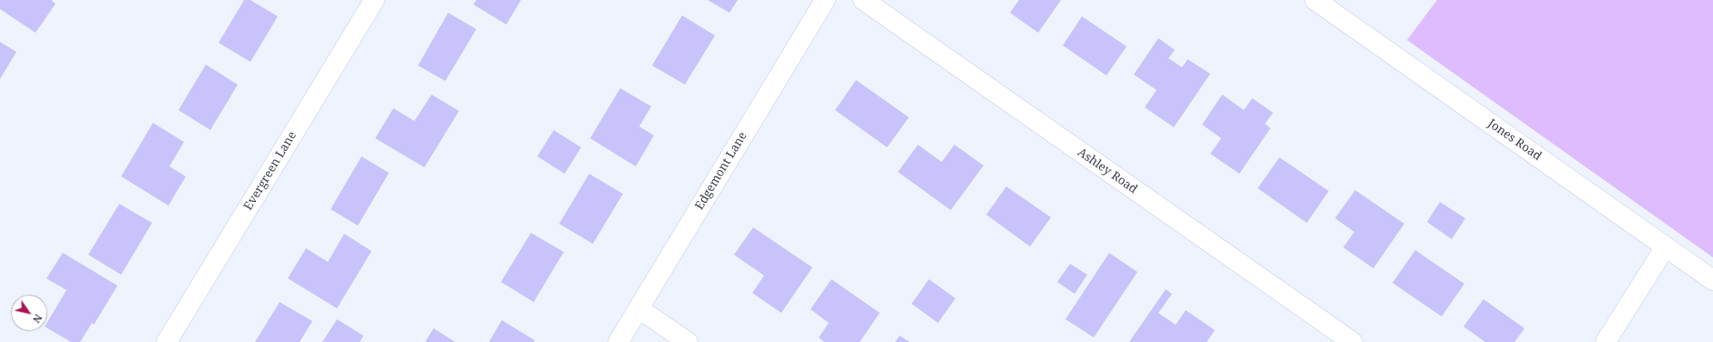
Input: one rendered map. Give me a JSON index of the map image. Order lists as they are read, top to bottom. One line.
{"streets":{"street":["Jones Road","Evergreen Lane","Edgemont Lane","Ashley Road"]},"north":"bottom right"}
